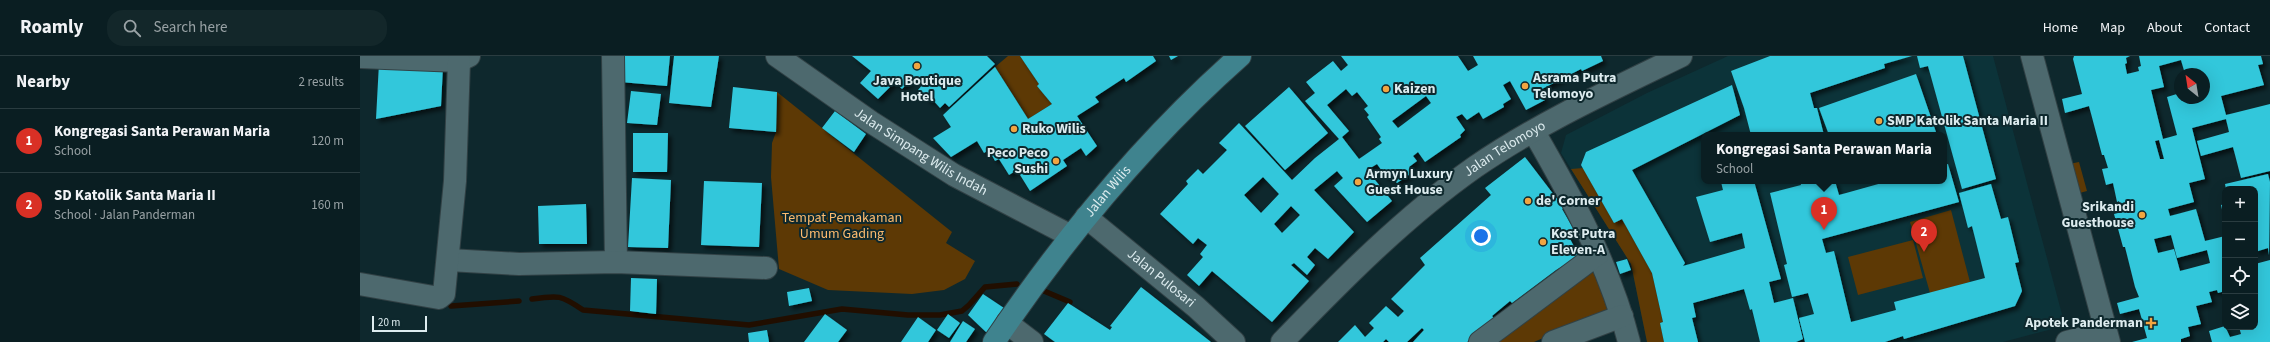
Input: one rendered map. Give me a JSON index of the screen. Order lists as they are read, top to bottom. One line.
{"streets":{"main road":["Jalan Wilis"],"street":["Jalan Simpang Wilis Indah","Jalan Telomoyo","Jalan Pulosari"]},"crossings":[["Jalan Simpang Wilis Indah","Jalan Wilis"],["Jalan Wilis","Jalan Pulosari"]],"parks":["Tempat Pemakaman Umum Gading"],"places":{"other":["Java Boutique Hotel","Asrama Putra Telomoyo","Kaizen","SMP Katolik Santa Maria II","Ruko Wilis","Peco Peco Sushi","Armyn Luxury Guest House","de' Corner","Srikandi Guesthouse","Kost Putra Eleven-A"],"health":["Apotek Panderman"]},"scale_bar":"20 m","north":"top left","page":{"header":"Roamly","search":"Search here","nav":["Home","Map","About","Contact"],"heading":["Nearby","2 results"],"list":[{"mark":"1","name":"Kongregasi Santa Perawan Maria","note":"School","value":"120 m"},{"mark":"2","name":"SD Katolik Santa Maria II","note":"School · Jalan Panderman","value":"160 m"}],"popup":["Kongregasi Santa Perawan Maria","School"],"map_buttons":["+","−"],"pins":["1","2"],"scale":"20 m"}}
